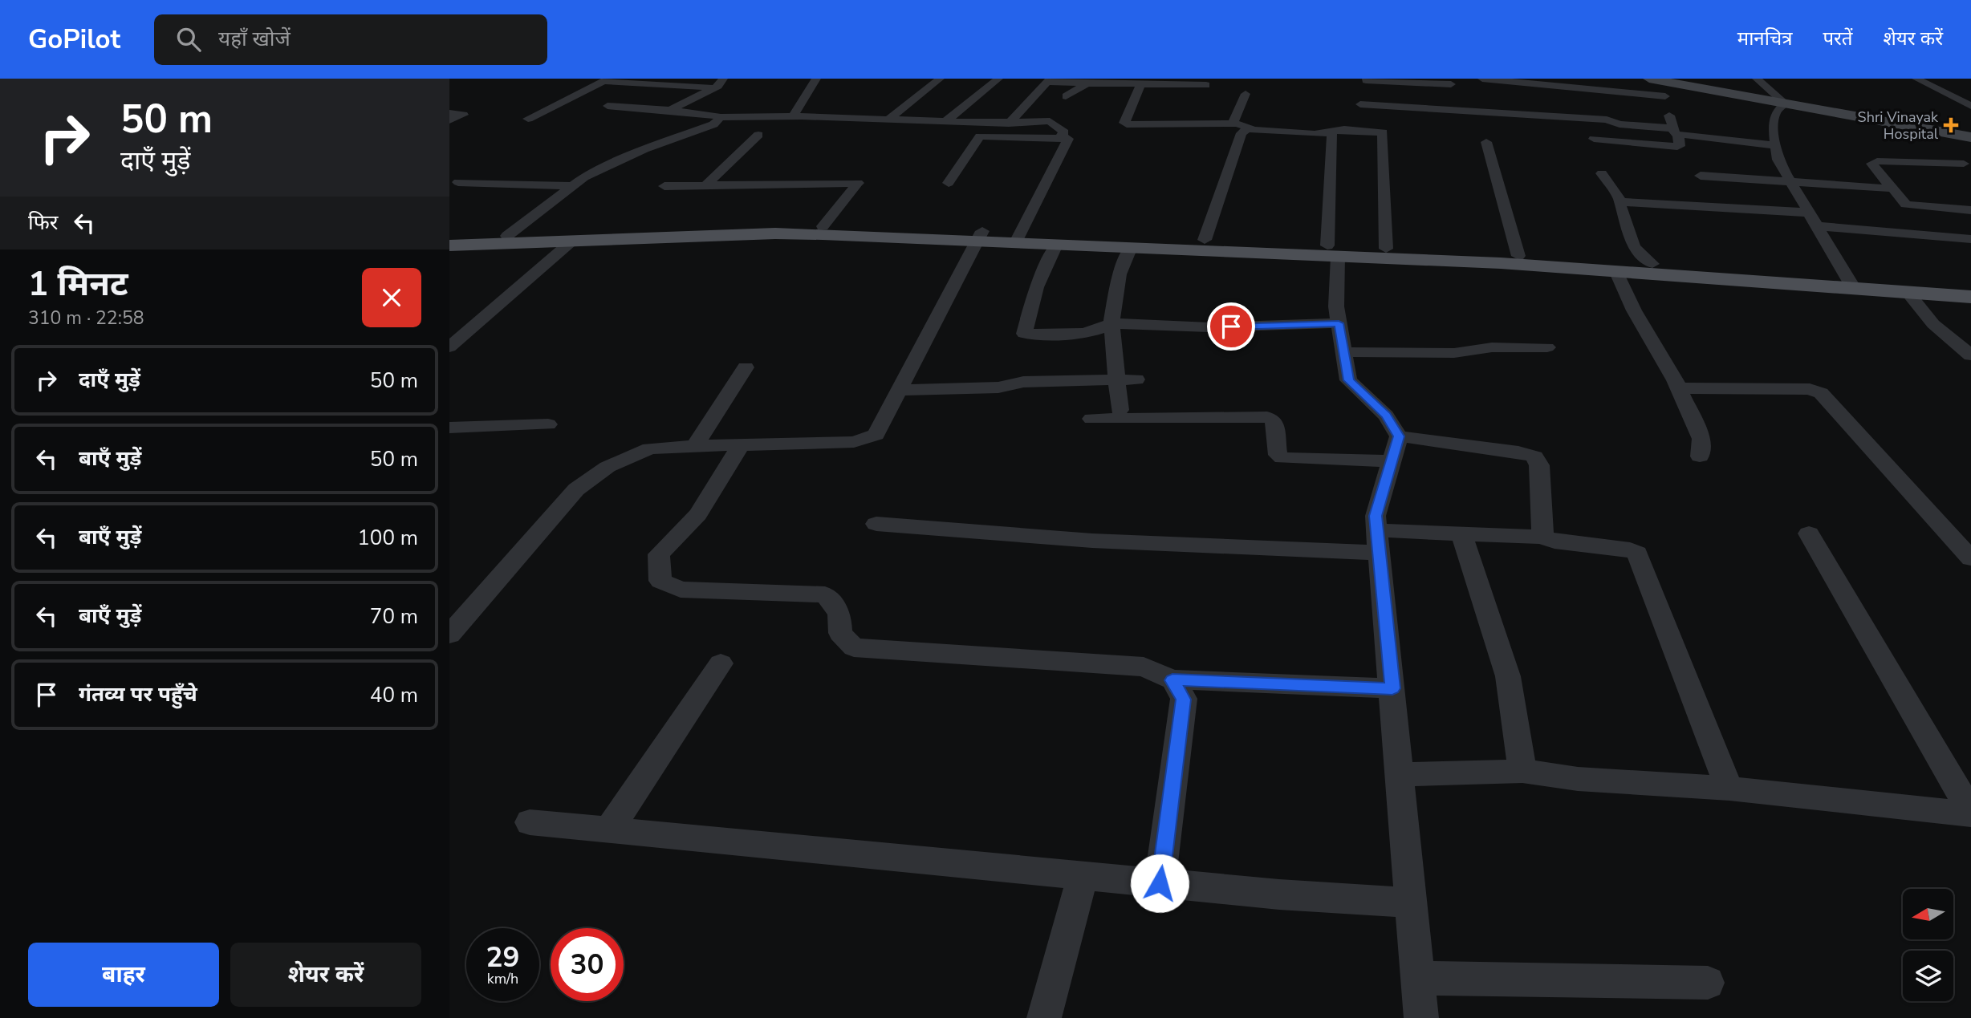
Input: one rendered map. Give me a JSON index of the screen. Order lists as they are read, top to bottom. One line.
{"places":{"health":["Shri Vinayak Hospital"]},"north":"left","page":{"header":"GoPilot","search":"यहाँ खोजें","nav":["मानचित्र","परतें","शेयर करें"],"turn":["50 m","दाएँ मुड़ें"],"then":"फिर","heading":["1 मिनट","310 m · 22:58"],"list":[{"name":"दाएँ मुड़ें","value":"50 m"},{"name":"बाएँ मुड़ें","value":"50 m"},{"name":"बाएँ मुड़ें","value":"100 m"},{"name":"बाएँ मुड़ें","value":"70 m"},{"name":"गंतव्य पर पहुँचे","value":"40 m"}],"speed":"29 km/h","limit":"30","buttons":["बाहर","शेयर करें"]}}
